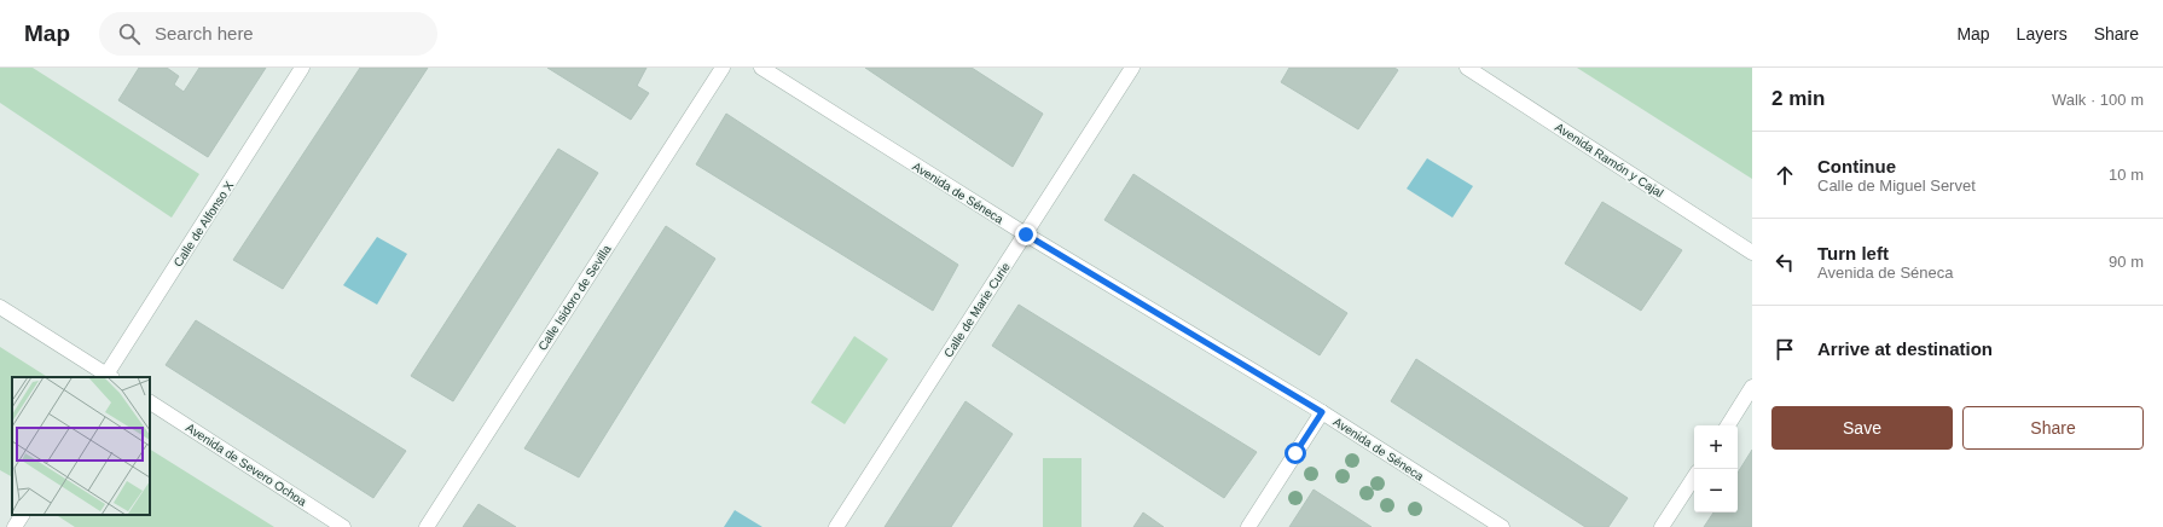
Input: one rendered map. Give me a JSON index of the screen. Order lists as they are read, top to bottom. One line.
{"streets":{"street":["Avenida Ramón y Cajal","Avenida de Séneca","Calle de Alfonso X","Calle Isidoro de Sevilla","Calle de Marie Curie","Avenida de Severo Ochoa"]},"crossings":[["Avenida de Séneca","Calle de Marie Curie"]],"page":{"header":"Map","search":"Search here","nav":["Map","Layers","Share"],"heading":["2 min","Walk · 100 m"],"list":[["Continue","Calle de Miguel Servet","10 m"],["Turn left","Avenida de Séneca","90 m"],"Arrive at destination"],"buttons":["Save","Share"],"map_buttons":["+","−"]}}
